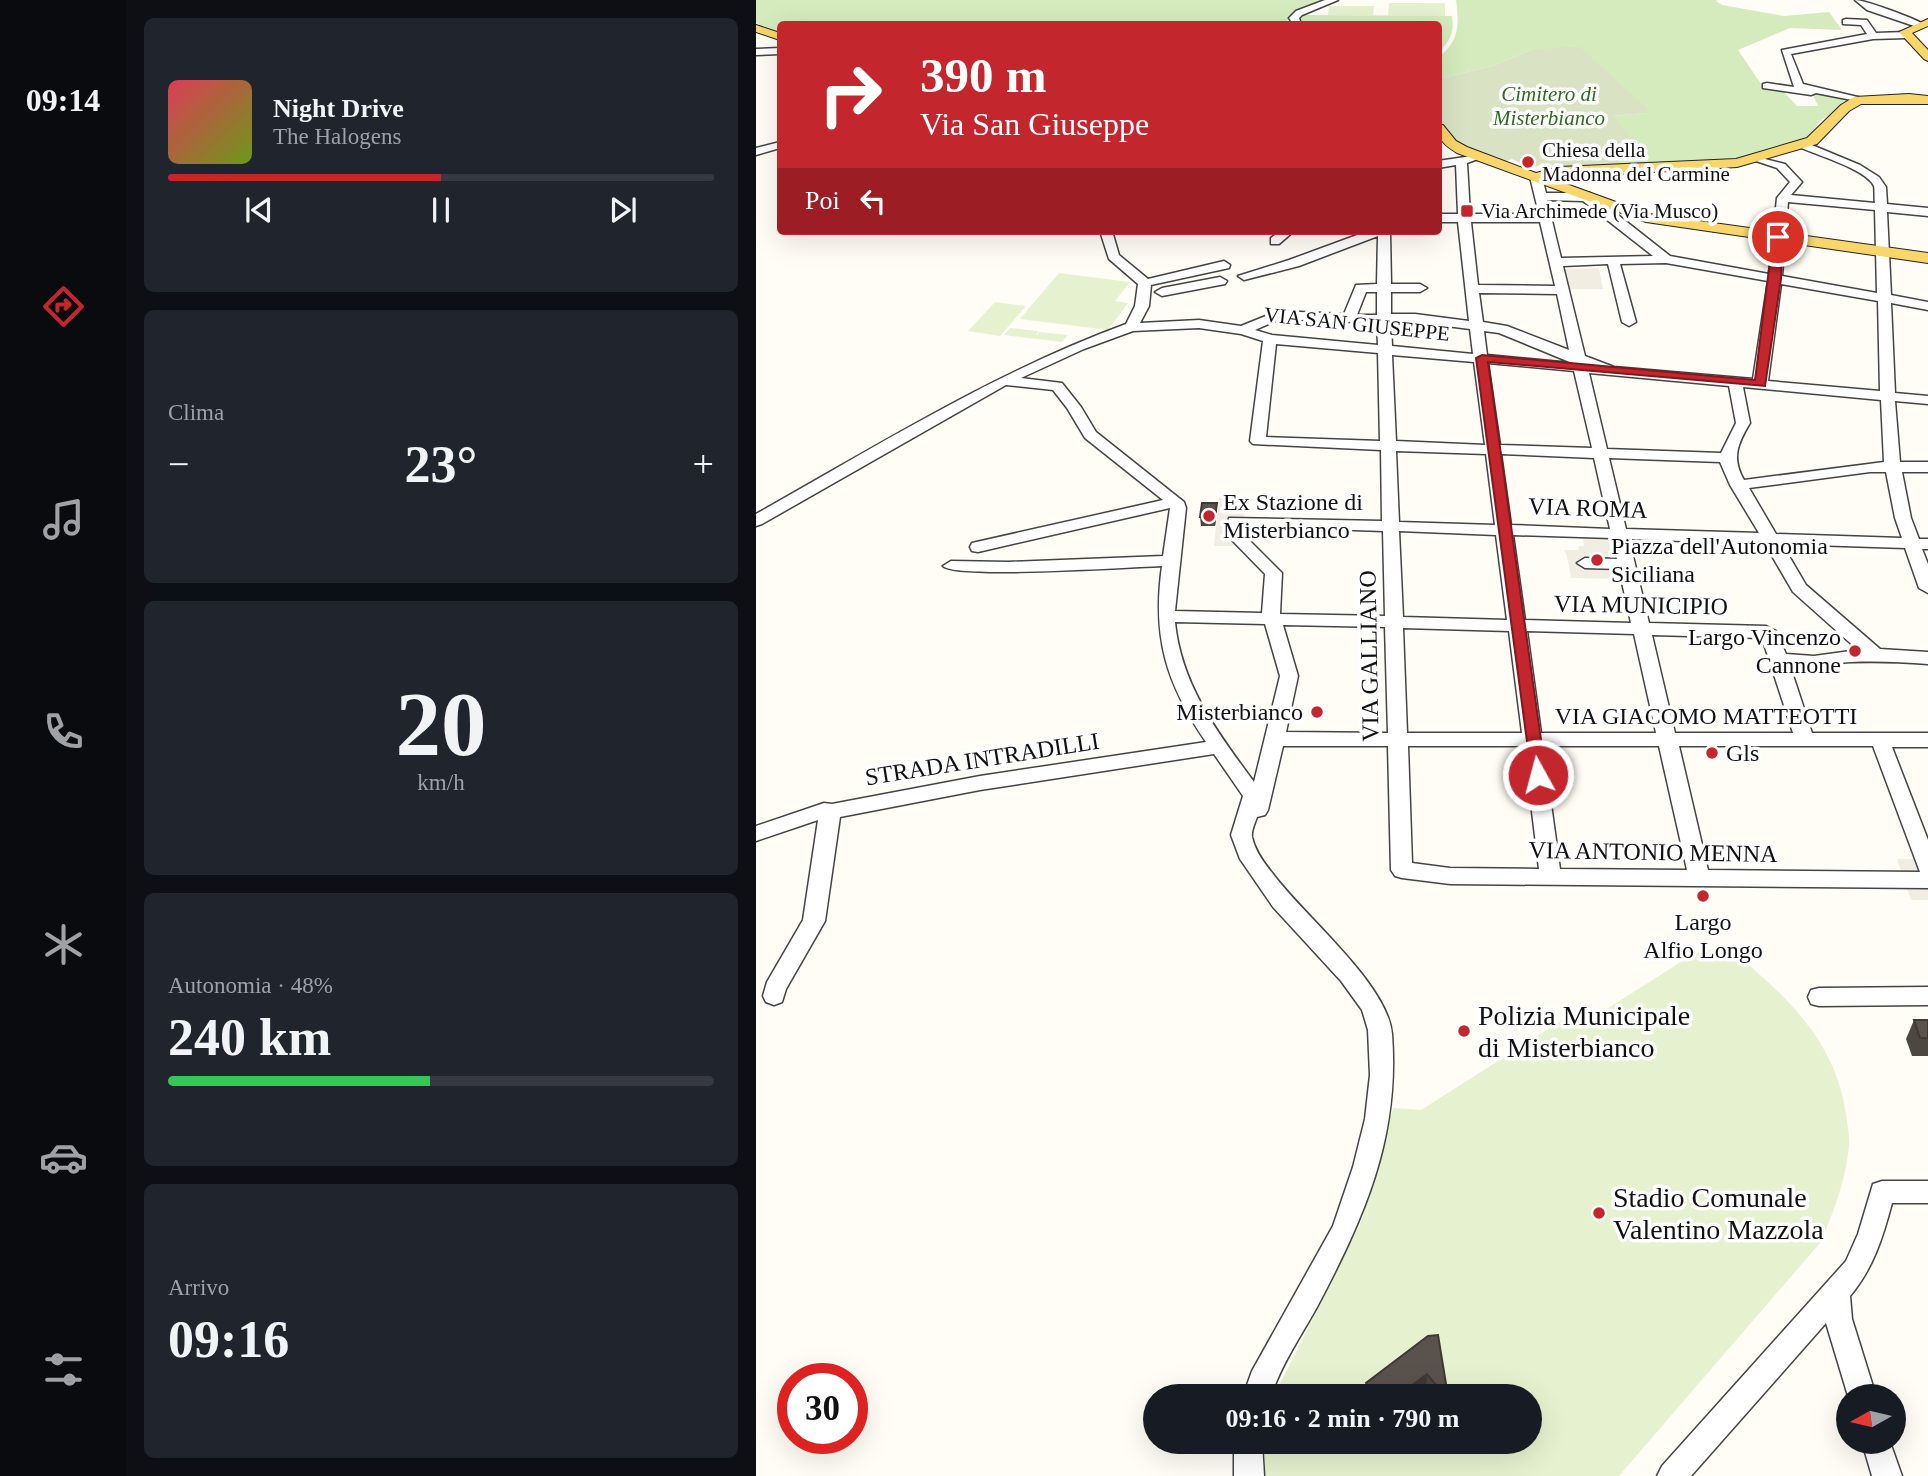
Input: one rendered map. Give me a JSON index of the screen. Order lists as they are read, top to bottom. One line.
{"streets":{"street":["VIA SAN GIUSEPPE","VIA ROMA","VIA MUNICIPIO","VIA GALLIANO","VIA GIACOMO MATTEOTTI","STRADA INTRADILLI","VIA ANTONIO MENNA"]},"crossings":[["VIA SAN GIUSEPPE","VIA GALLIANO"],["VIA ROMA","VIA GALLIANO"],["VIA MUNICIPIO","VIA GALLIANO"],["VIA GALLIANO","VIA GIACOMO MATTEOTTI"],["VIA GALLIANO","VIA ANTONIO MENNA"]],"parks":["Cimitero di Misterbianco"],"places":{"other":["Chiesa della Madonna del Carmine","Ex Stazione di Misterbianco","Piazza dell'Autonomia Siciliana","Largo Vincenzo Cannone","Misterbianco","Gls","Largo Alfio Longo","Polizia Municipale di Misterbianco","Stadio Comunale Valentino Mazzola"],"transit":["Via Archimede (Via Musco)"]},"north":"left","page":{"tabs":"09:14","turn":["390 m","Via San Giuseppe"],"song":["Night Drive","The Halogens"],"then":"Poi","tile":["Clima",["20","km/h"],["Autonomia · 48%","240 km"],["Arrivo","09:16"]],"heat":["−","23°","+"],"limit":"30","trip":"09:16 · 2 min · 790 m"}}
